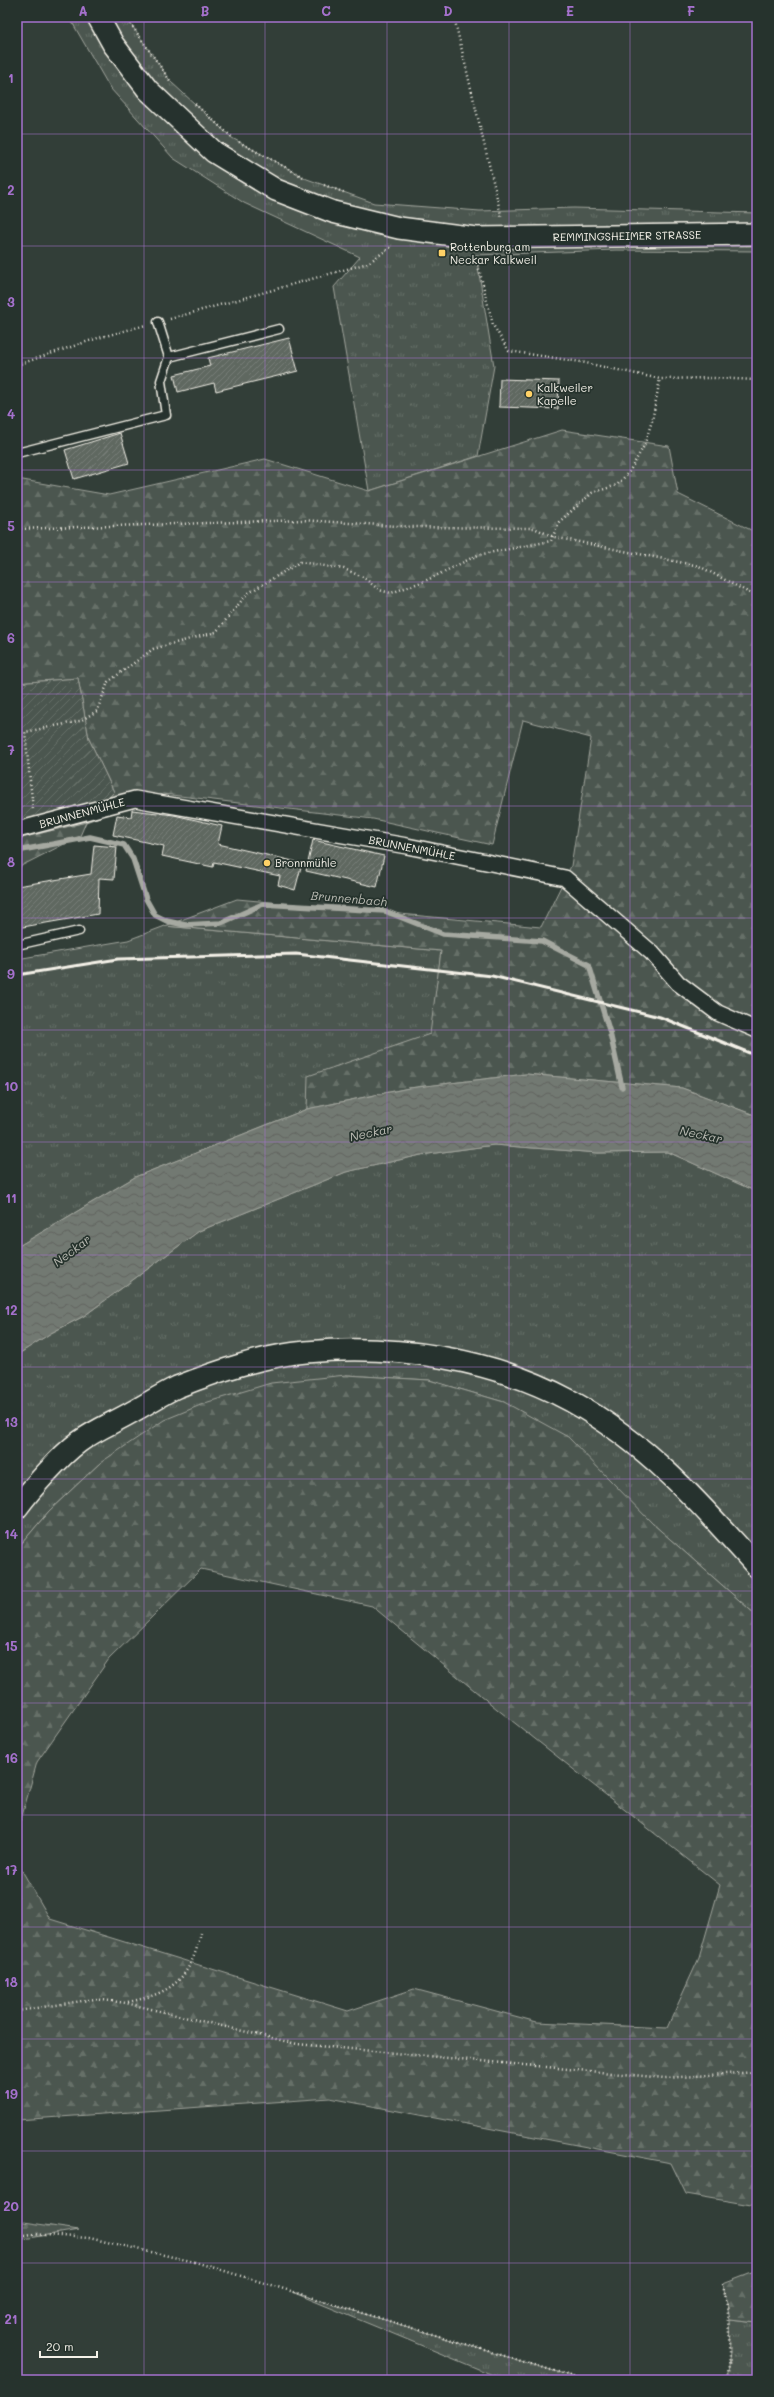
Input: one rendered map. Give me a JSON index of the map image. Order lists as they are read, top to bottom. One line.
{"streets":{"main road":["REMMINGSHEIMER STRASSE"],"street":["BRUNNENMÜHLE"]},"water":["Brunnenbach","Neckar"],"places":{"transit":["Rottenburg am Neckar Kalkweil"],"other":["Kalkweiler Kapelle","Bronnmühle"]},"scale_bar":"20 m","grid":{"columns":["A","B","C","D","E","F"],"rows":["1","2","3","4","5","6","7","8","9","10","11","12","13","14","15","16","17","18","19","20","21"]}}
